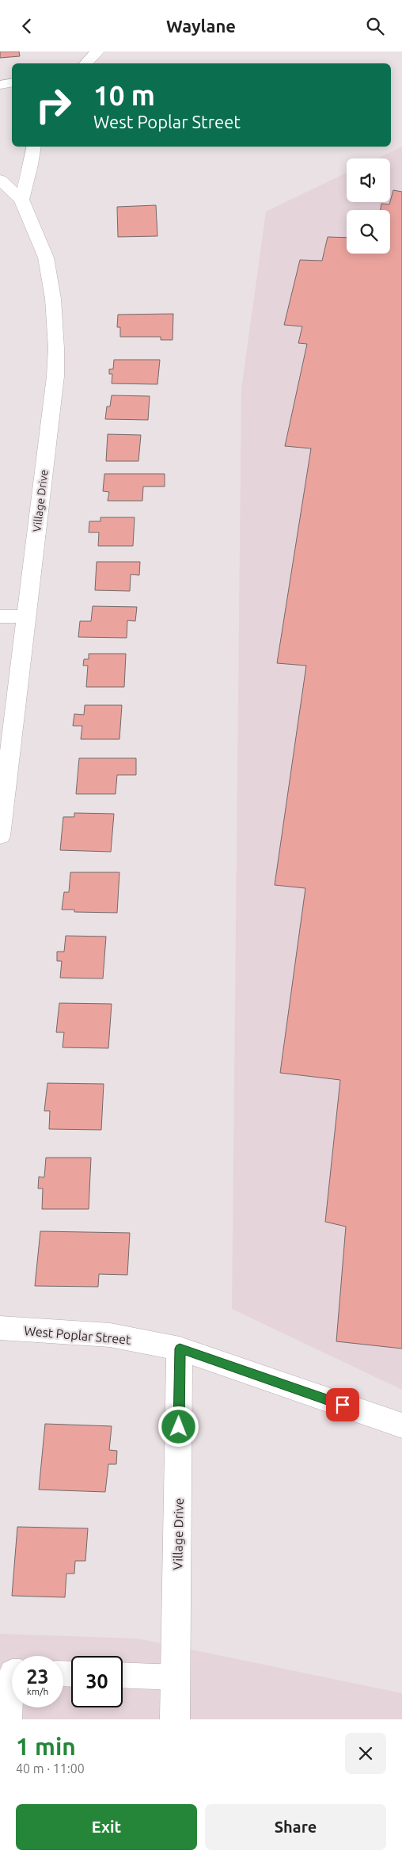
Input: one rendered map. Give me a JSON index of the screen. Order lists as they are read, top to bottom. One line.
{"streets":{"street":["Village Drive","West Poplar Street"]},"crossings":[["Village Drive","West Poplar Street"]],"page":{"header":"Waylane","turn":["10 m","West Poplar Street"],"speed":"23 km/h","limit":"30","heading":["1 min","40 m · 11:00"],"buttons":["Exit","Share"]}}
